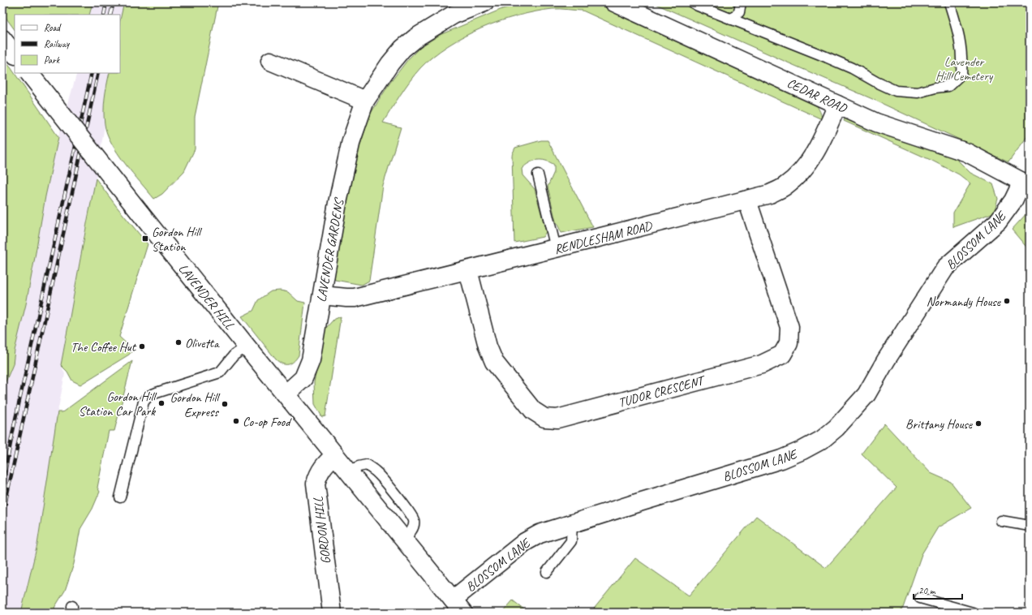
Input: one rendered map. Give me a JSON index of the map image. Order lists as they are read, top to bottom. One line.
{"streets":{"street":["CEDAR ROAD","RENDLESHAM ROAD","BLOSSOM LANE","LAVENDER GARDENS","LAVENDER HILL","TUDOR CRESCENT","GORDON HILL"]},"crossings":[["CEDAR ROAD","RENDLESHAM ROAD"],["CEDAR ROAD","BLOSSOM LANE"],["RENDLESHAM ROAD","LAVENDER GARDENS"],["RENDLESHAM ROAD","TUDOR CRESCENT"],["BLOSSOM LANE","LAVENDER HILL"],["LAVENDER GARDENS","LAVENDER HILL"],["LAVENDER HILL","GORDON HILL"]],"parks":["Lavender Hill Cemetery"],"places":{"transit":["Gordon Hill Station"],"other":["Normandy House","Olivetta","The Coffee Hut","Gordon Hill Station Car Park","Gordon Hill Express","Co-op Food","Brittany House"]},"legend":["Road","Railway","Park"],"scale_bar":"20 m"}
